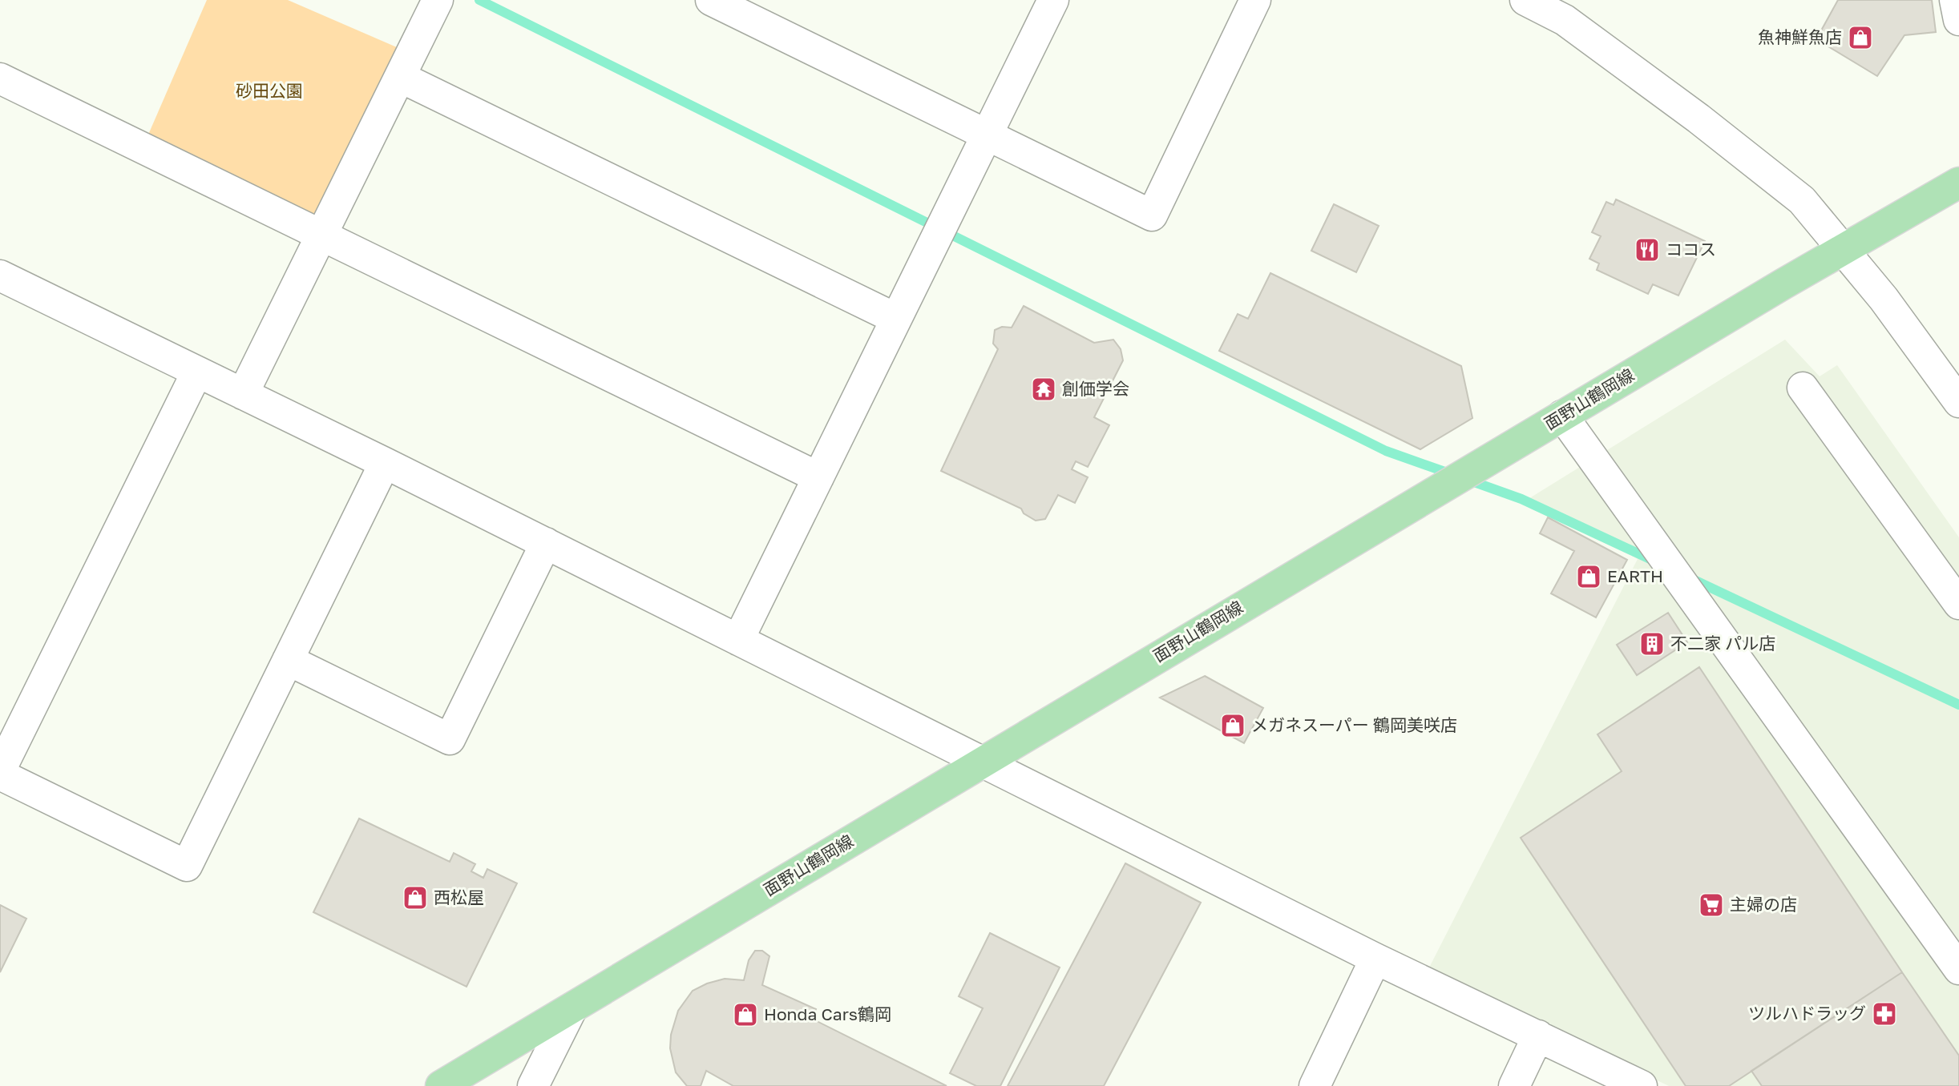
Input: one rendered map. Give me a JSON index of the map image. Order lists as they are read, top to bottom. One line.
{"streets":{"main road":["面野山鶴岡線"]},"parks":["砂田公園"],"places":{"shop":["魚神鮮魚店","EARTH","メガネスーパー 鶴岡美咲店","西松屋","Honda Cars鶴岡"],"restaurant":["ココス"],"temple":["創価学会"],"building":["不二家 パル店"],"supermarket":["主婦の店"],"pharmacy":["ツルハドラッグ"]}}
